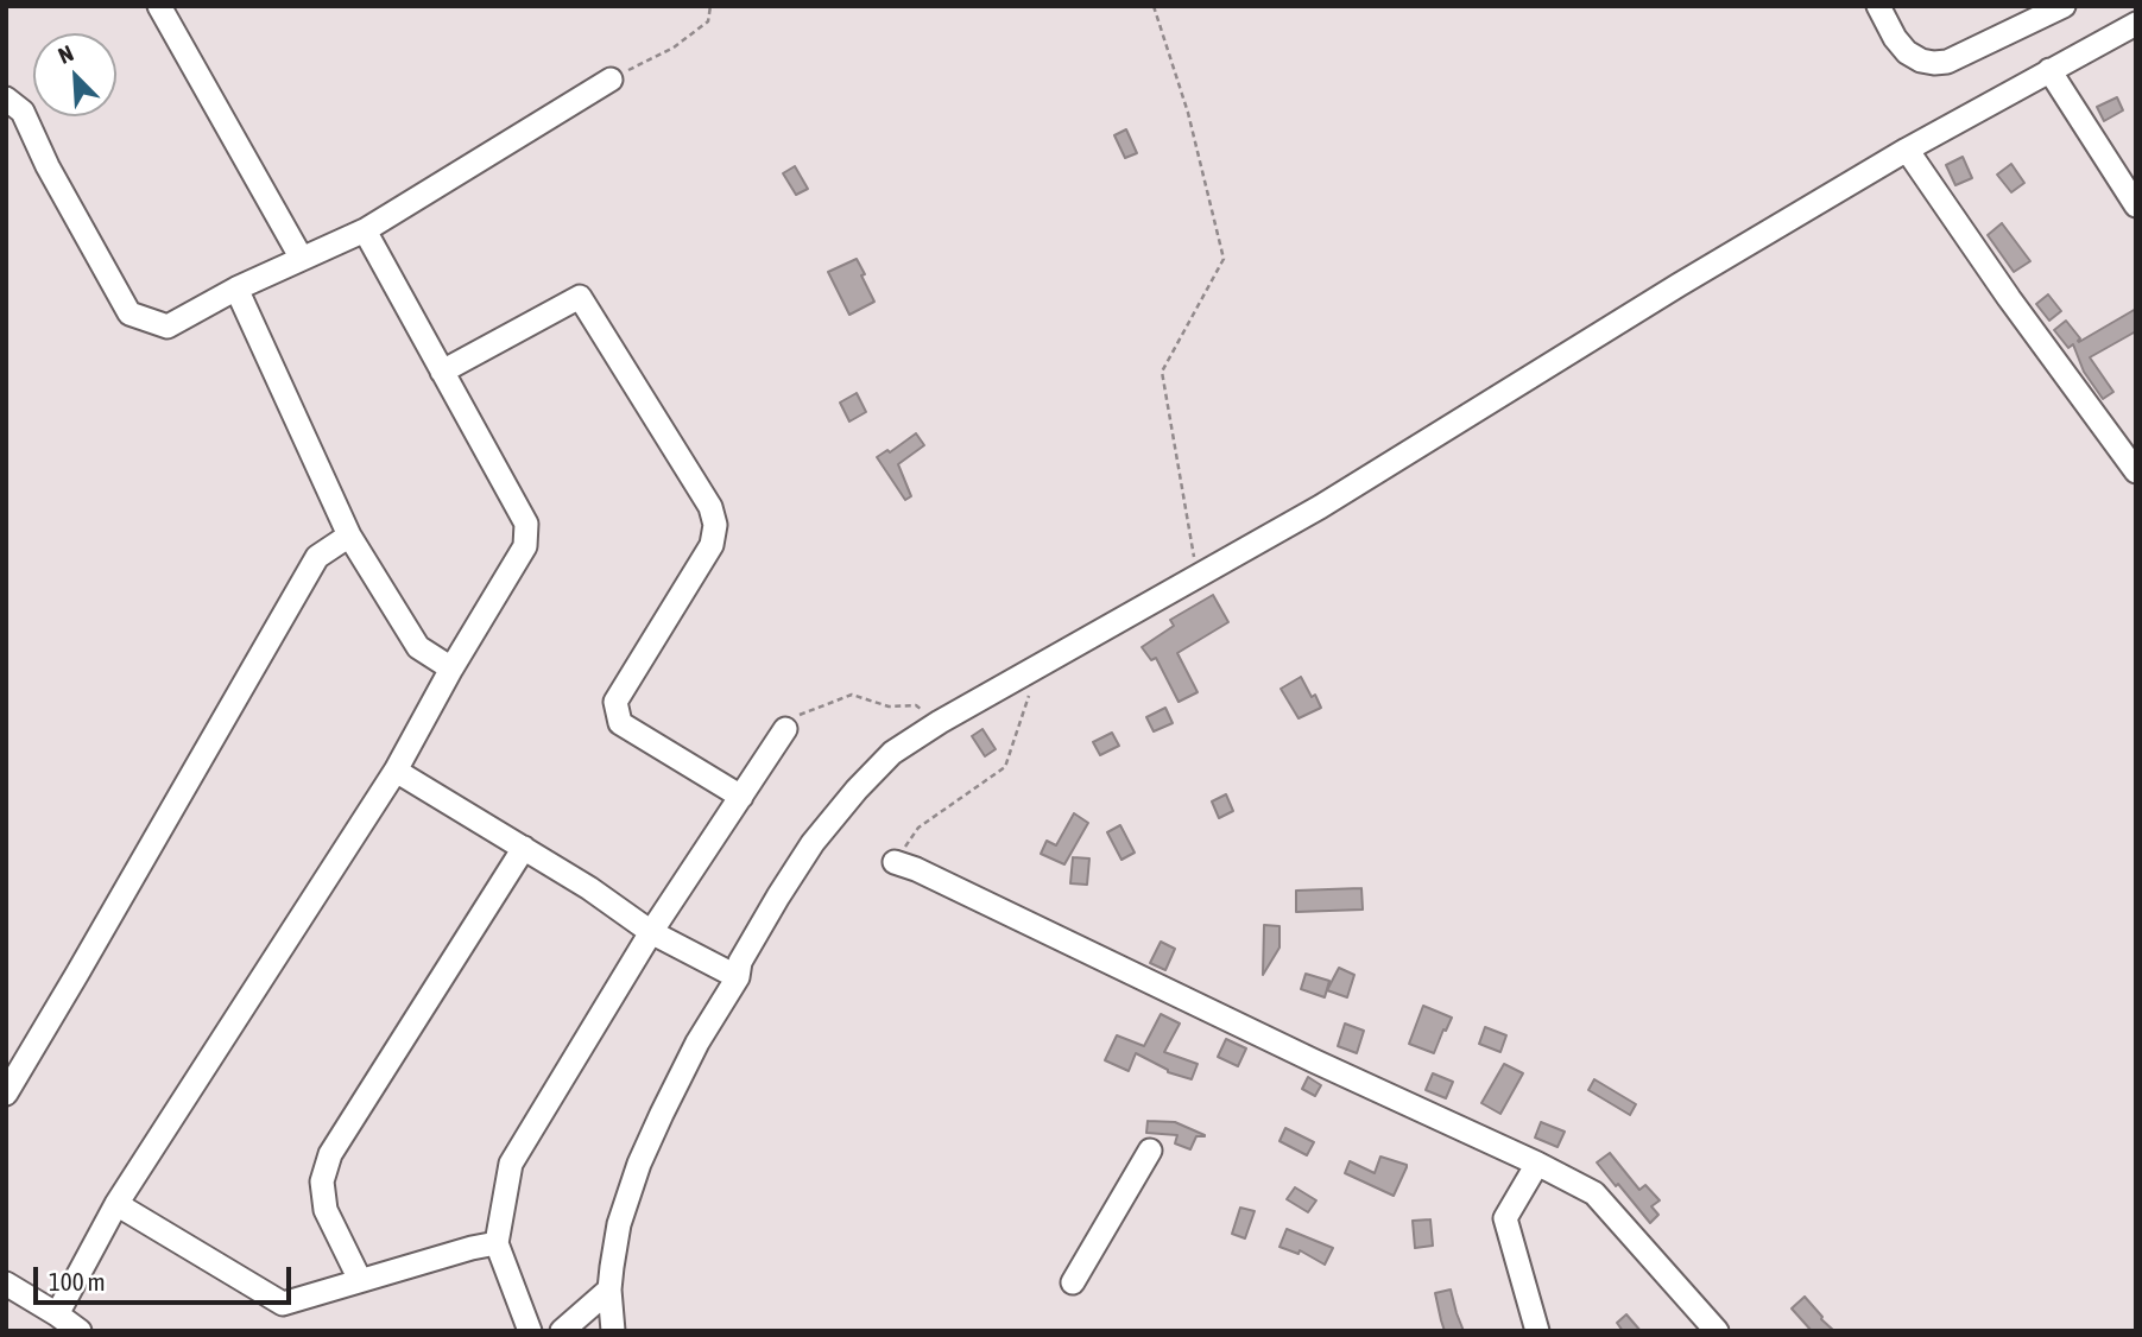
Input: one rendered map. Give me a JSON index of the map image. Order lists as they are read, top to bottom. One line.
{"scale_bar":"100 m","north":"top left"}
